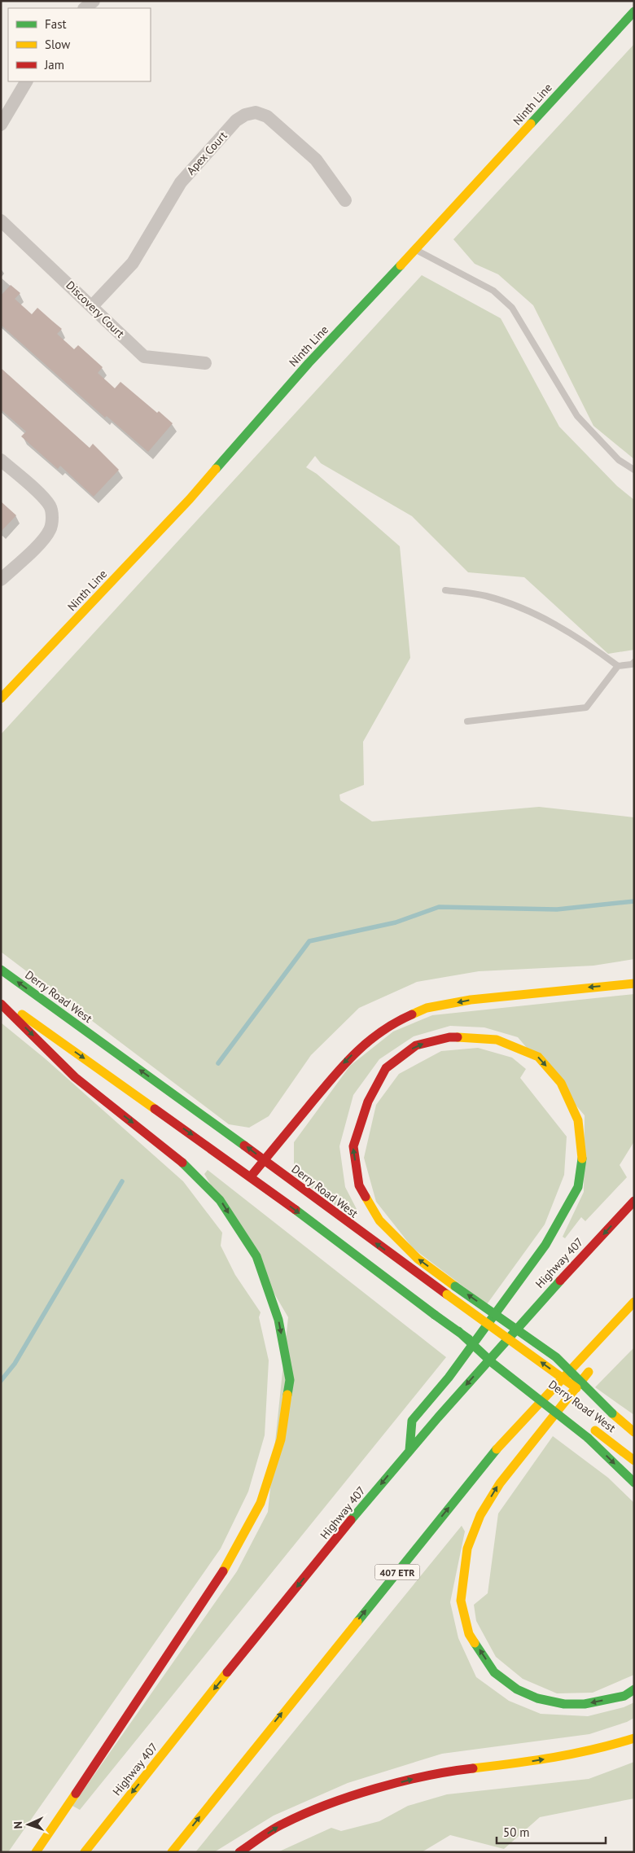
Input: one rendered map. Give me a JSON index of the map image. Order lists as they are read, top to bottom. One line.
{"streets":{"main road":["Ninth Line","Derry Road West","Highway 407","407 ETR"],"street":["Apex Court","Discovery Court"]},"crossings":[["Apex Court","Discovery Court"]],"legend":["Fast","Slow","Jam"],"scale_bar":"50 m","north":"left"}
